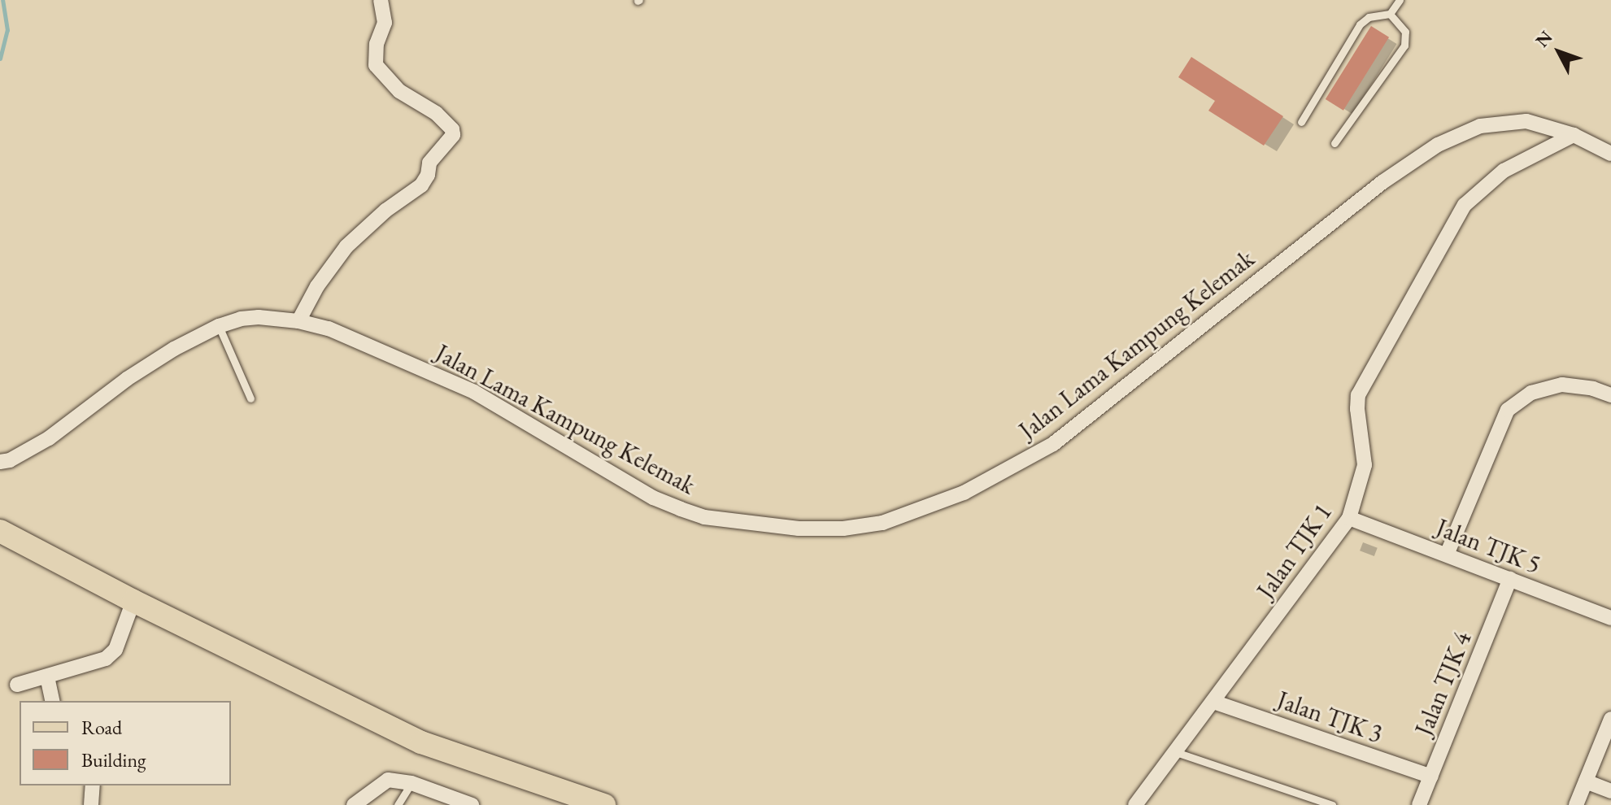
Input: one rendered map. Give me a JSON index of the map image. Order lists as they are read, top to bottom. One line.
{"streets":{"street":["Jalan Lama Kampung Kelemak","Jalan TJK 5","Jalan TJK 1","Jalan TJK 4","Jalan TJK 3"]},"crossings":[["Jalan Lama Kampung Kelemak","Jalan TJK 1"],["Jalan TJK 5","Jalan TJK 1"],["Jalan TJK 5","Jalan TJK 4"],["Jalan TJK 1","Jalan TJK 3"],["Jalan TJK 4","Jalan TJK 3"]],"legend":["Road","Building"],"north":"top left"}
